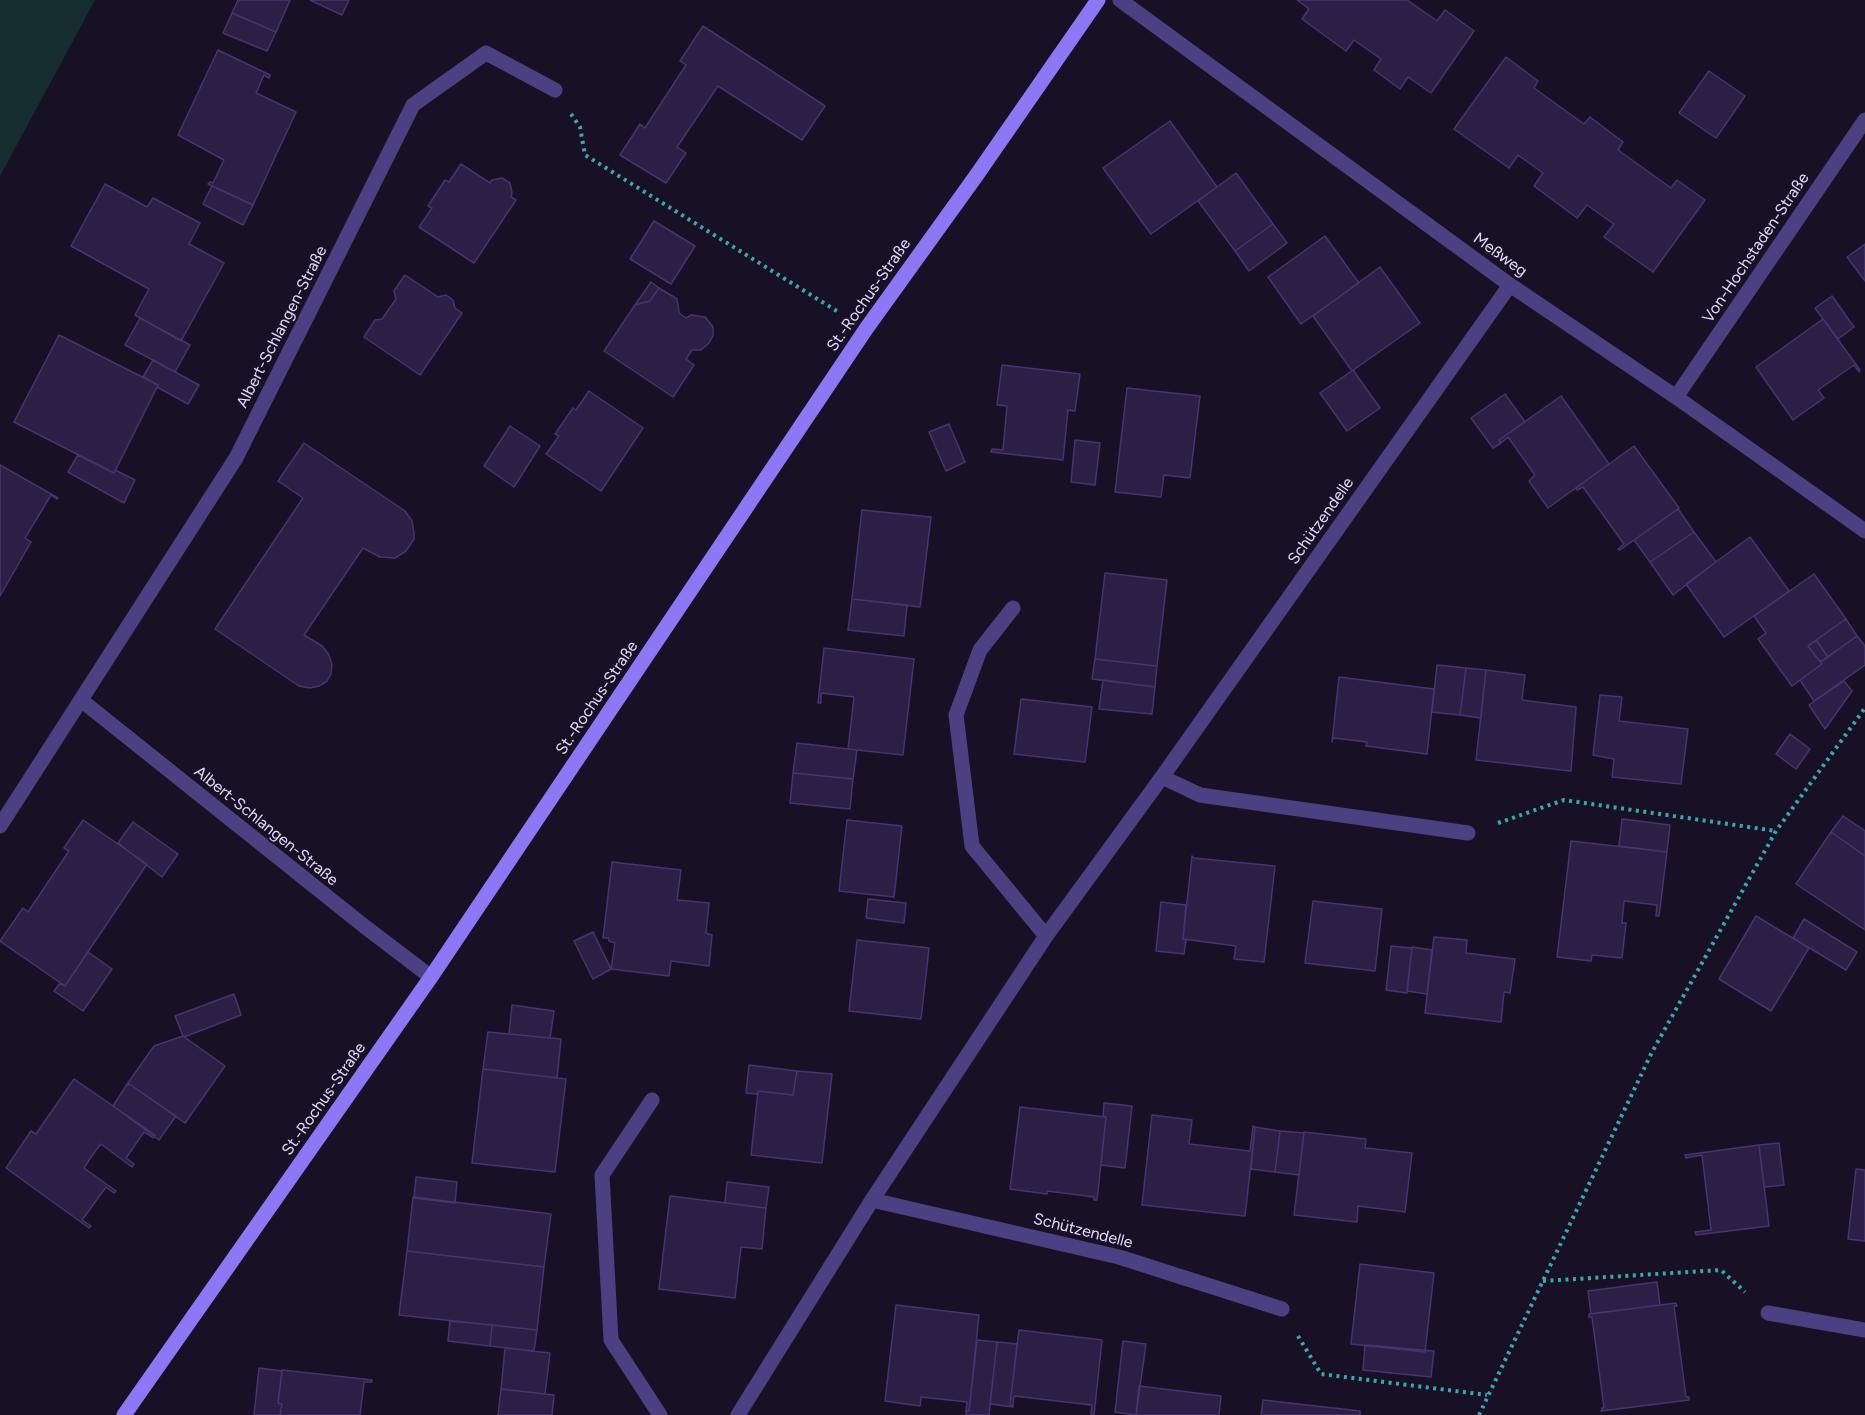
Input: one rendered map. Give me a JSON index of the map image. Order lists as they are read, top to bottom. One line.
{"streets":{"street":["Von-Hochstaden-Straße","Meßweg","St.-Rochus-Straße","Albert-Schlangen-Straße","Schützendelle"]},"crossings":[["Von-Hochstaden-Straße","Meßweg"],["Meßweg","Schützendelle"],["St.-Rochus-Straße","Albert-Schlangen-Straße"]]}
